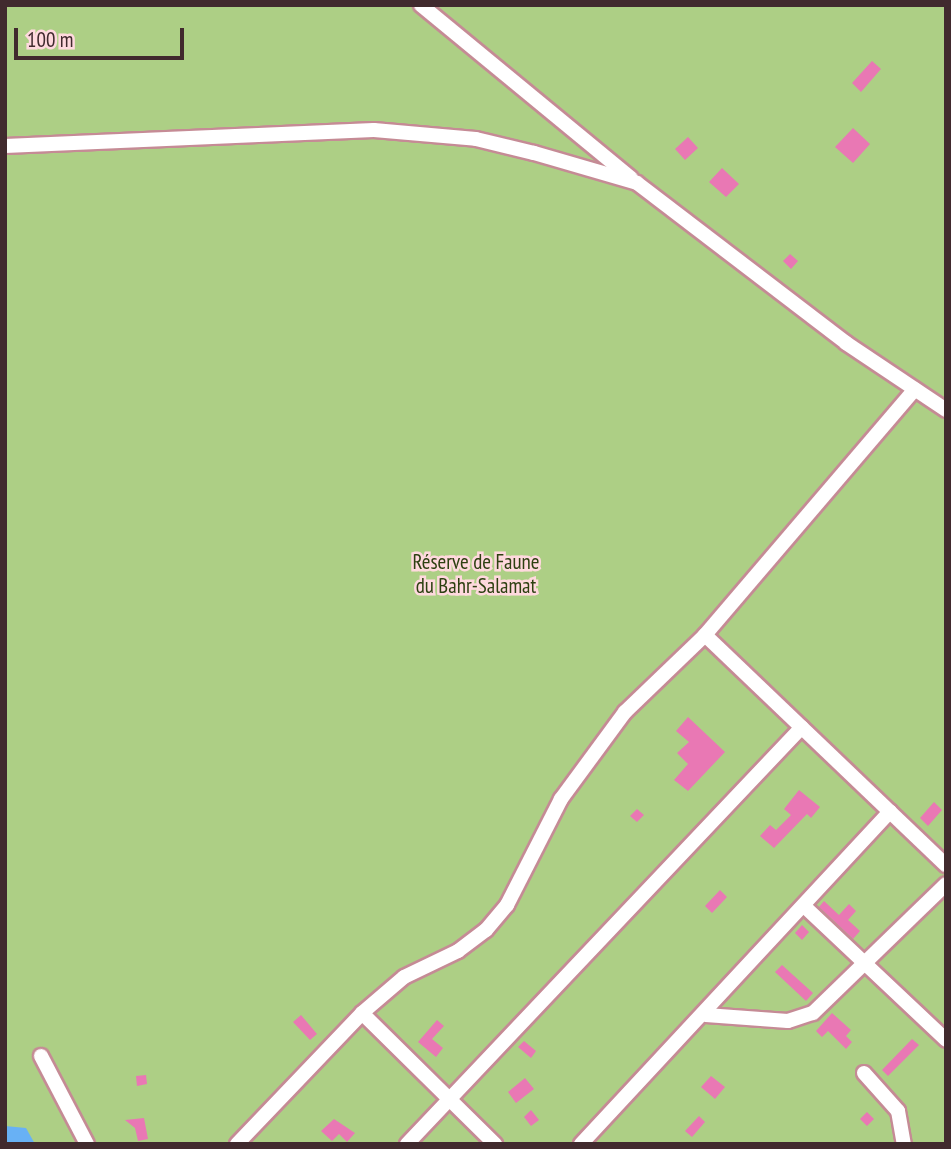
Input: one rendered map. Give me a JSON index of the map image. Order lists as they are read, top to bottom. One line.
{"parks":["Réserve de Faune du Bahr-Salamat"],"scale_bar":"100 m"}
